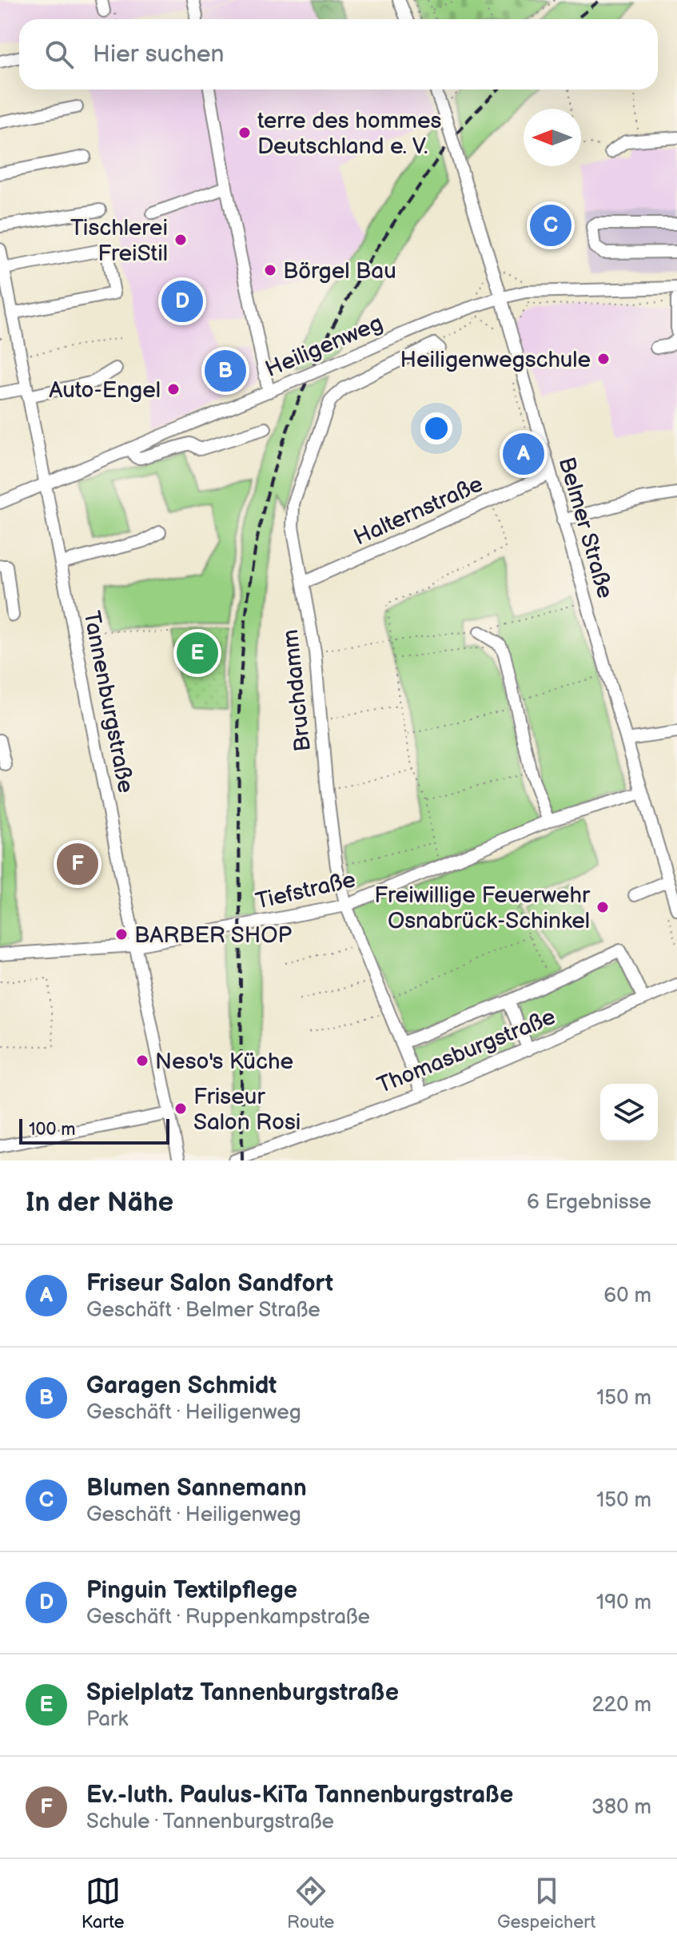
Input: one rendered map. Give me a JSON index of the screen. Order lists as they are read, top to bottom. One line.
{"streets":{"street":["Heiligenweg","Halternstraße","Belmer Straße","Bruchdamm","Tannenburgstraße","Tiefstraße","Thomasburgstraße"]},"crossings":[["Heiligenweg","Belmer Straße"],["Heiligenweg","Tannenburgstraße"],["Halternstraße","Belmer Straße"],["Halternstraße","Bruchdamm"],["Belmer Straße","Tiefstraße"],["Bruchdamm","Tiefstraße"],["Bruchdamm","Thomasburgstraße"],["Tannenburgstraße","Tiefstraße"]],"places":["terre des hommes Deutschland e. V.","Tischlerei FreiStil","Börgel Bau","Heiligenwegschule","Auto-Engel","Freiwillige Feuerwehr Osnabrück-Schinkel","BARBER SHOP","Neso's Küche","Friseur Salon Rosi"],"scale_bar":"100 m","north":"left","page":{"search":"Hier suchen","pins":["C","D","B","A","E","F"],"scale":"100 m","heading":["In der Nähe","6 Ergebnisse"],"list":[{"mark":"A","name":"Friseur Salon Sandfort","note":"Geschäft · Belmer Straße","value":"60 m"},{"mark":"B","name":"Garagen Schmidt","note":"Geschäft · Heiligenweg","value":"150 m"},{"mark":"C","name":"Blumen Sannemann","note":"Geschäft · Heiligenweg","value":"150 m"},{"mark":"D","name":"Pinguin Textilpflege","note":"Geschäft · Ruppenkampstraße","value":"190 m"},{"mark":"E","name":"Spielplatz Tannenburgstraße","note":"Park","value":"220 m"},{"mark":"F","name":"Ev.-luth. Paulus-KiTa Tannenburgstraße","note":"Schule · Tannenburgstraße","value":"380 m"}],"nav":["Karte","Route","Gespeichert"]}}
